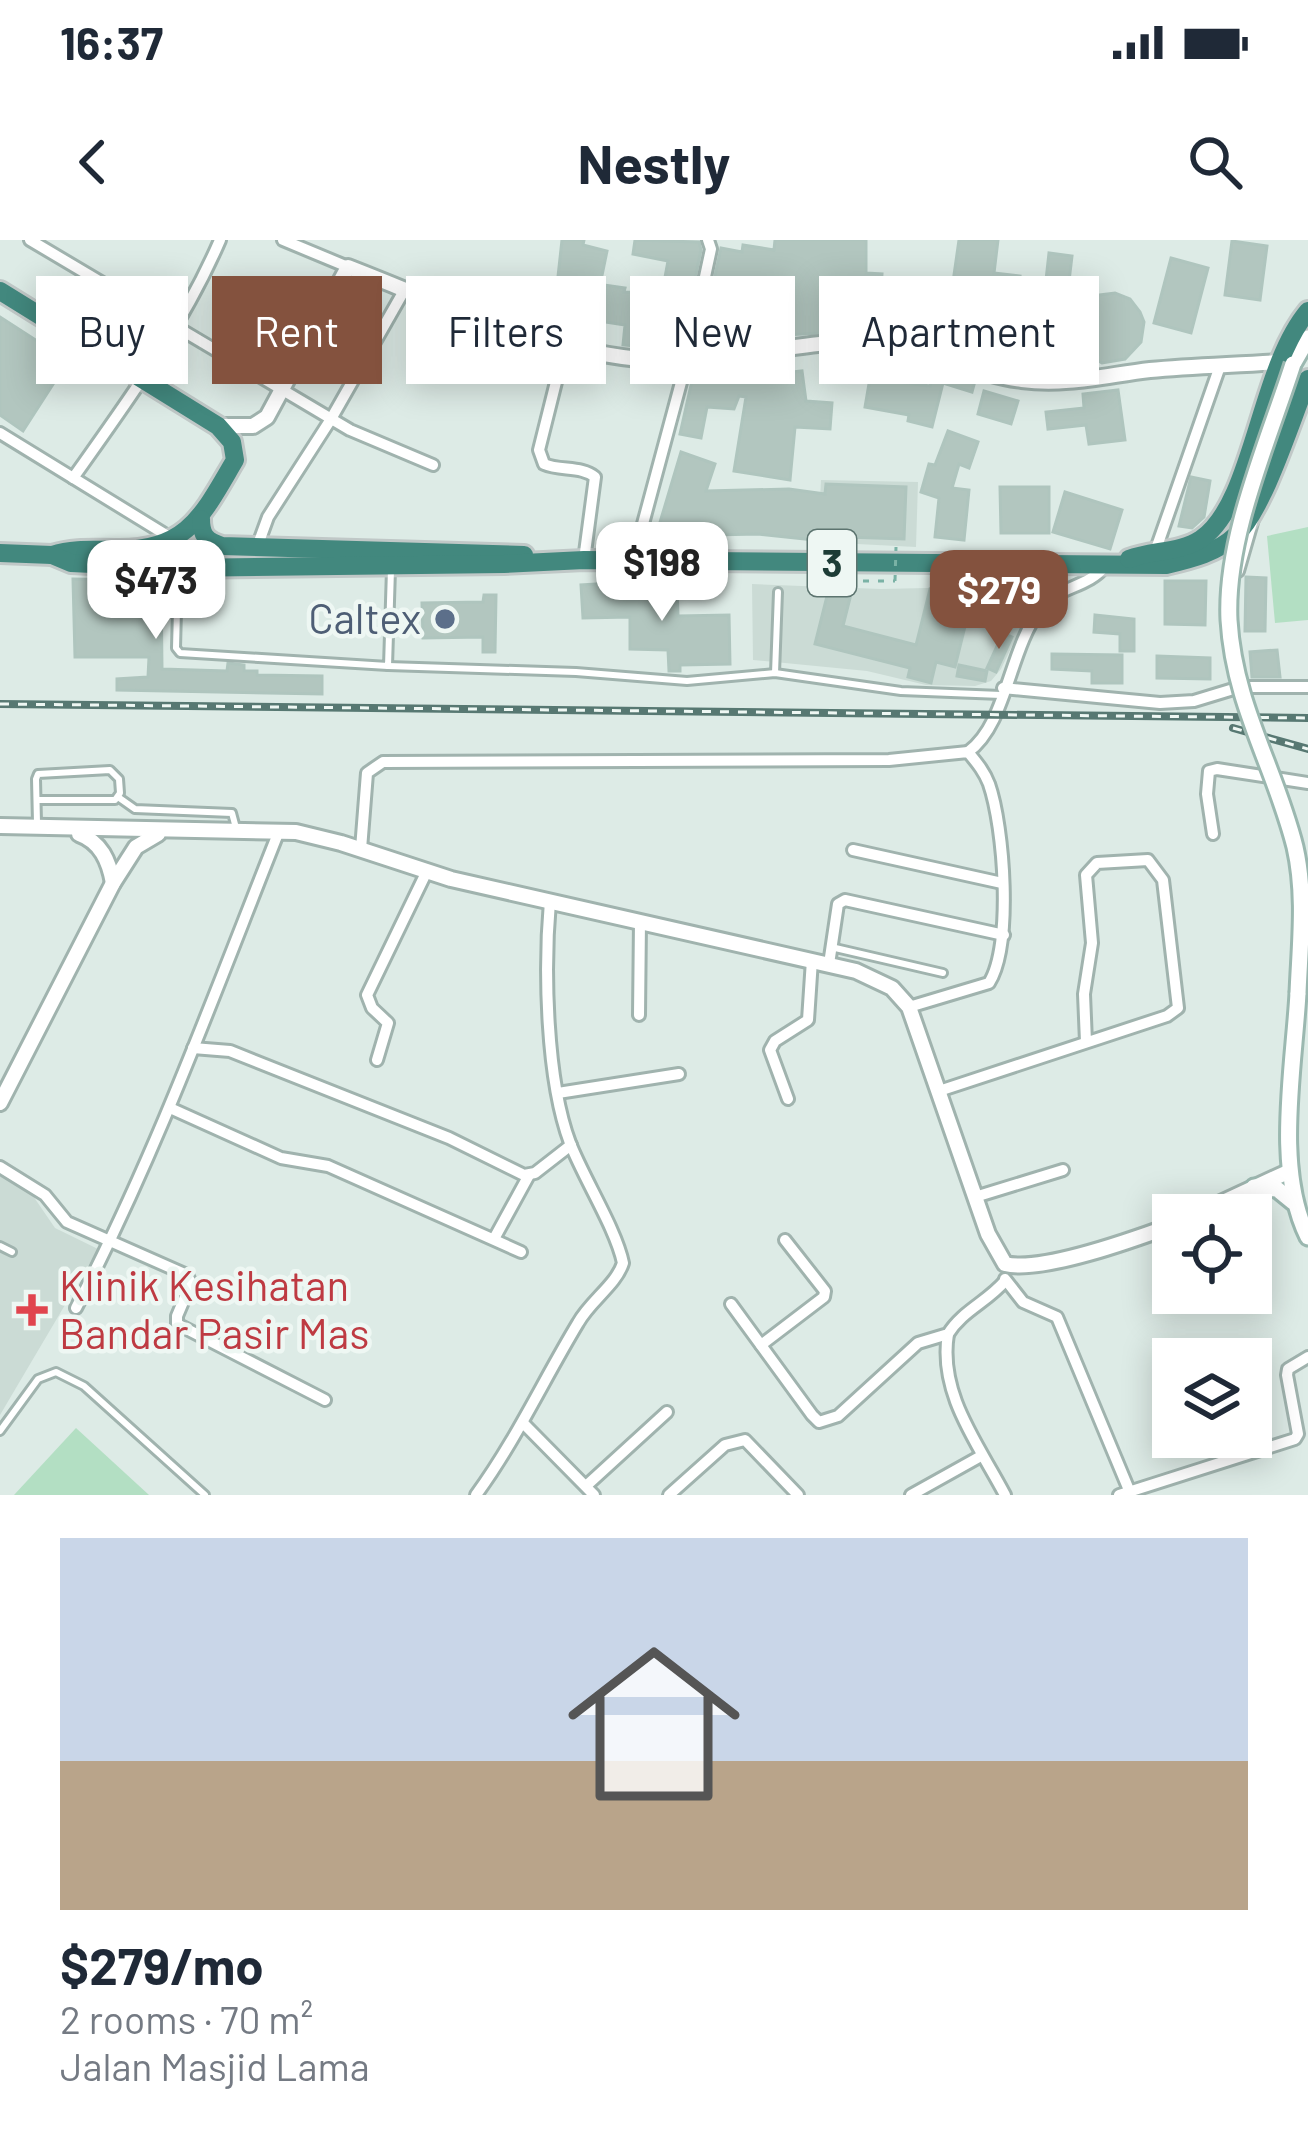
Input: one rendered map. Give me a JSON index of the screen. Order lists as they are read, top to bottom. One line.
{"streets":{"highway":["3"]},"places":{"other":["Caltex"],"health":["Klinik Kesihatan Bandar Pasir Mas"]},"page":{"status":"16:37","header":"Nestly","chip":["Buy","Rent","Filters","New","Apartment"],"price":["$198","$473","$279"],"list":[{"name":"$279/mo","note":"2 rooms · 70 m² · Jalan Masjid Lama"}]}}
